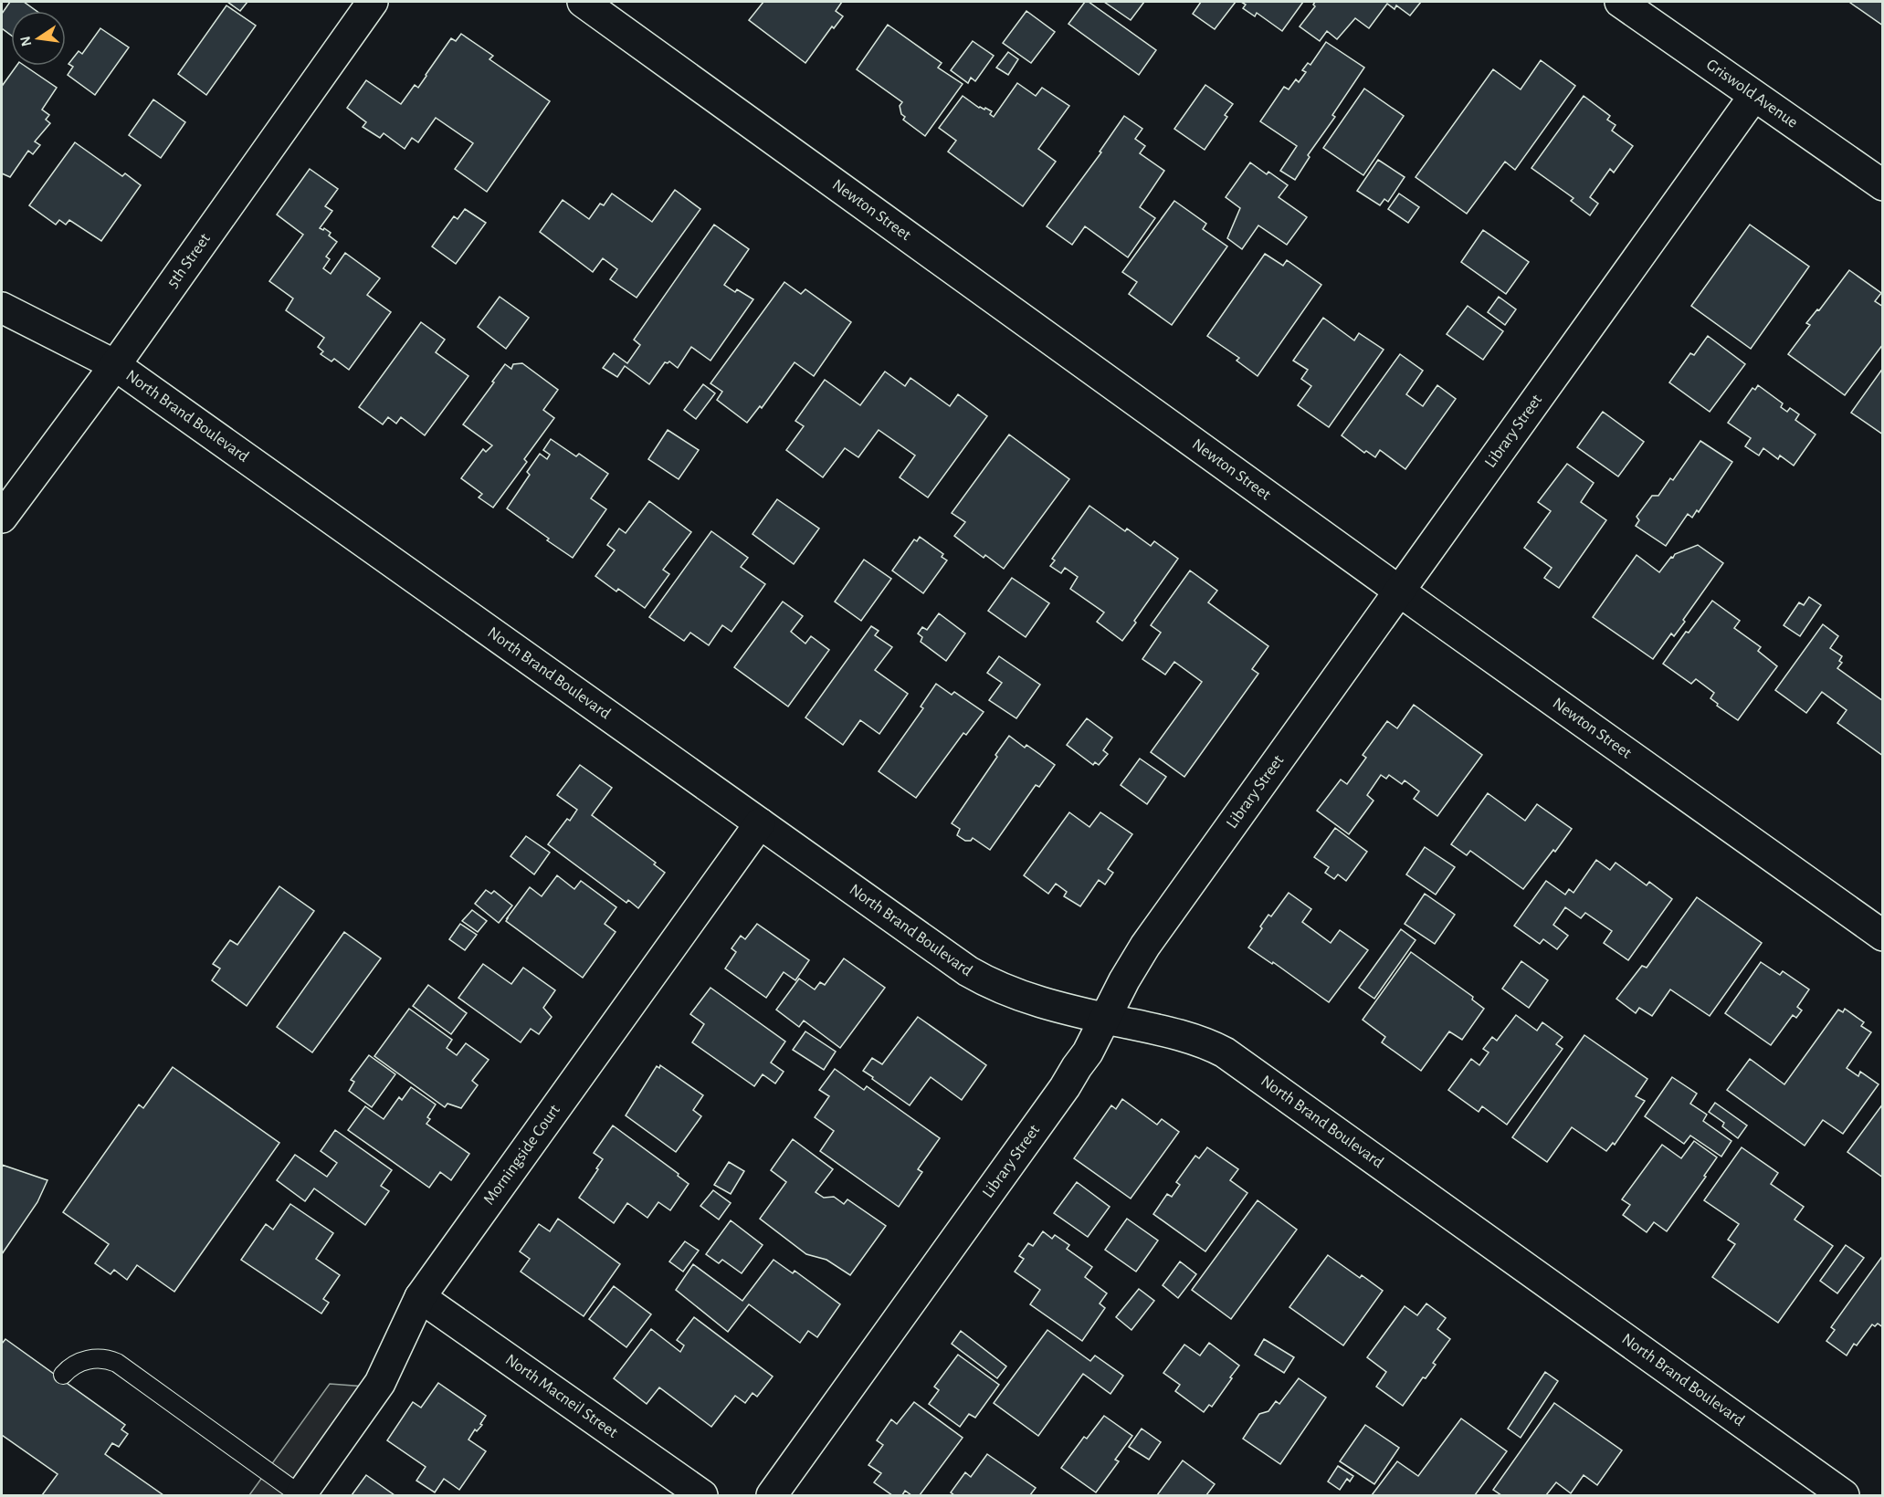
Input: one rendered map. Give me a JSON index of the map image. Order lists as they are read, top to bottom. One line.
{"streets":{"street":["Griswold Avenue","Newton Street","5th Street","North Brand Boulevard","Library Street","Morningside Court","North Macneil Street"]},"crossings":[["Griswold Avenue","Library Street"],["Newton Street","Library Street"],["5th Street","North Brand Boulevard"],["North Brand Boulevard","Library Street"],["North Brand Boulevard","Morningside Court"],["Morningside Court","North Macneil Street"]],"north":"left"}
